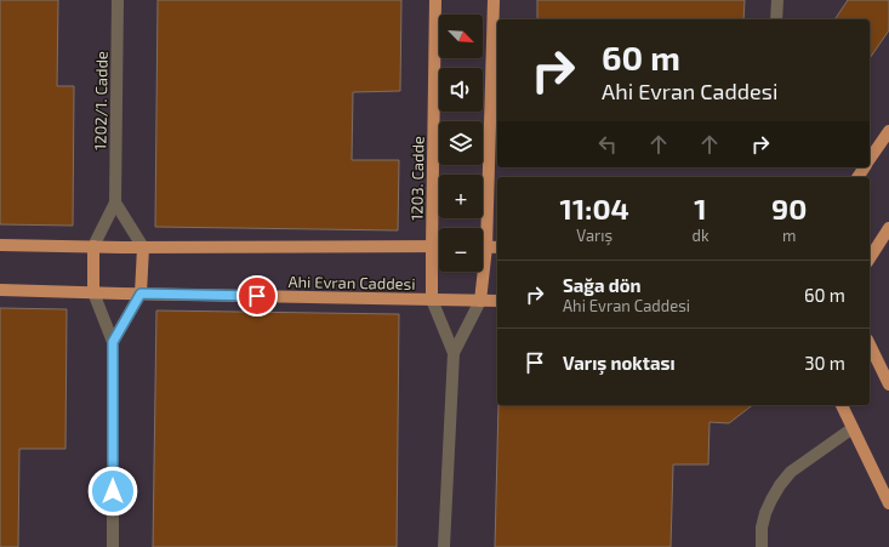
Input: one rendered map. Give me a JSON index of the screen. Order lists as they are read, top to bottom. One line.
{"streets":{"main road":["1202/1. Cadde","1203. Cadde","Ahi Evran Caddesi"]},"crossings":[["1202/1. Cadde","Ahi Evran Caddesi"],["1203. Cadde","Ahi Evran Caddesi"]],"north":"bottom right","page":{"map_buttons":["+","−"],"turn":["60 m","Ahi Evran Caddesi"],"eta":["11:04","Varış","1","dk","90","m"],"list":[{"name":"Sağa dön","note":"Ahi Evran Caddesi","value":"60 m"},{"name":"Varış noktası","value":"30 m"}]}}
